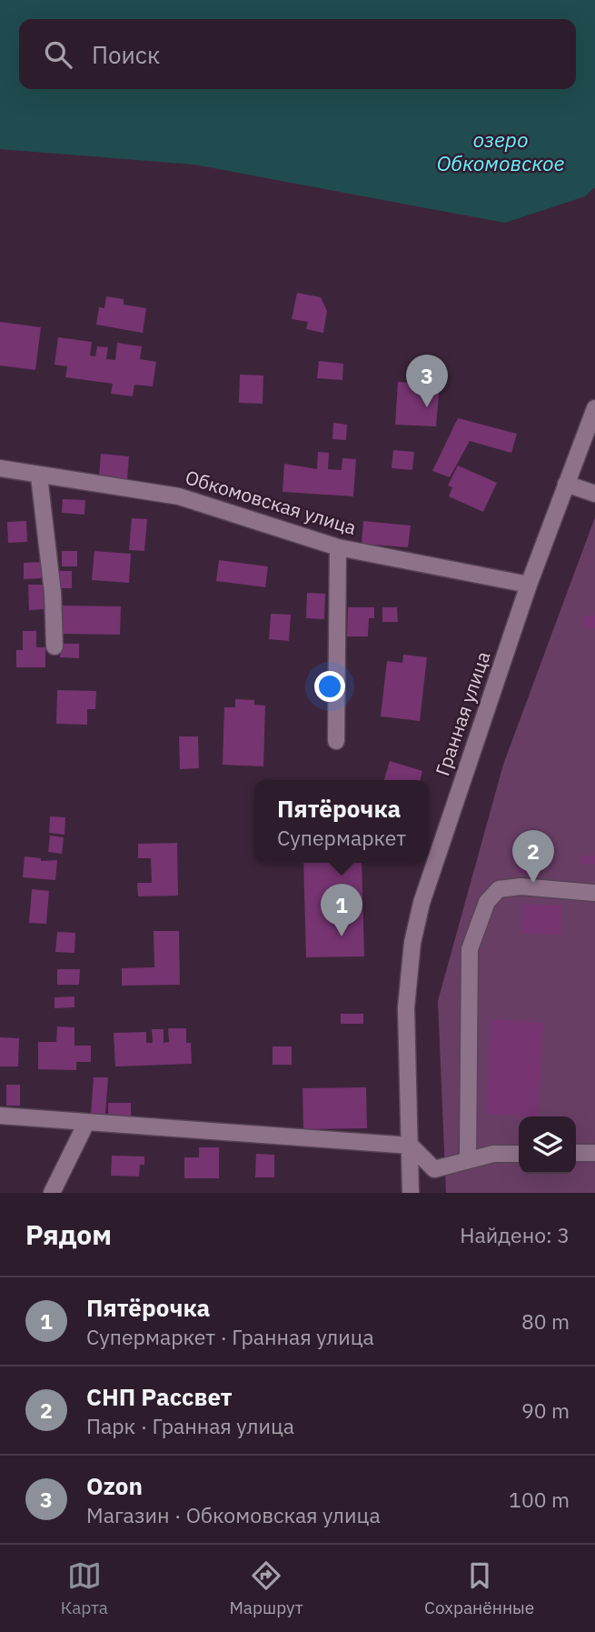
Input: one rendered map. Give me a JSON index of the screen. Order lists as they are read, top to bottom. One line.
{"streets":{"street":["Обкомовская улица","Гранная улица"]},"crossings":[["Обкомовская улица","Гранная улица"]],"water":["озеро Обкомовское"],"page":{"search":"Поиск","pins":["3","2","1"],"popup":["Пятёрочка","Супермаркет"],"heading":["Рядом","Найдено: 3"],"list":[{"mark":"1","name":"Пятёрочка","note":"Супермаркет · Гранная улица","value":"80 m"},{"mark":"2","name":"СНП Рассвет","note":"Парк · Гранная улица","value":"90 m"},{"mark":"3","name":"Ozon","note":"Магазин · Обкомовская улица","value":"100 m"}],"nav":["Карта","Маршрут","Сохранённые"]}}
